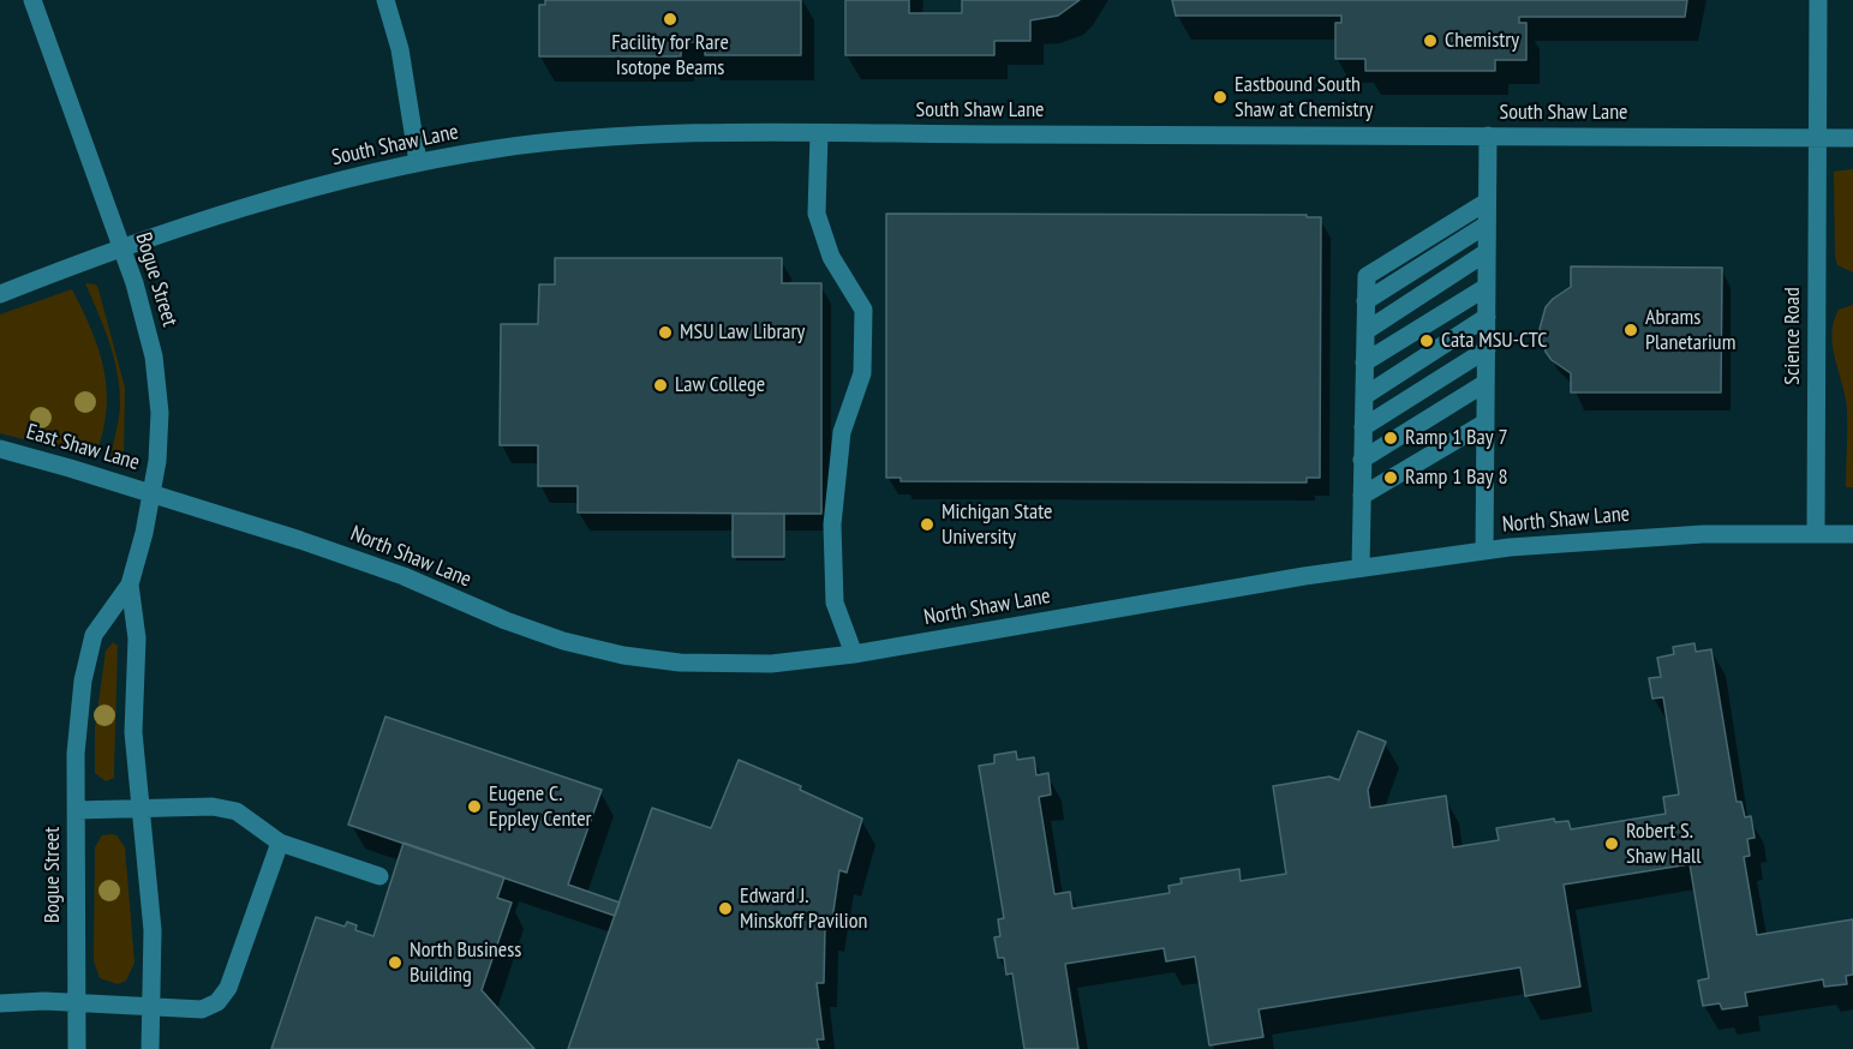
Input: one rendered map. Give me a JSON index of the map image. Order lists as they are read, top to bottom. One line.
{"streets":{"street":["South Shaw Lane","Bogue Street","Science Road","East Shaw Lane","North Shaw Lane"]},"crossings":[["South Shaw Lane","Bogue Street"],["South Shaw Lane","Science Road"],["Bogue Street","East Shaw Lane"],["Bogue Street","North Shaw Lane"],["Science Road","North Shaw Lane"],["East Shaw Lane","North Shaw Lane"]],"places":["Facility for Rare Isotope Beams","Chemistry","Eastbound South Shaw at Chemistry","Abrams Planetarium","MSU Law Library","Cata MSU-CTC","Law College","Ramp 1 Bay 7","Ramp 1 Bay 8","Michigan State University","Eugene C. Eppley Center","Robert S. Shaw Hall","Edward J. Minskoff Pavilion","North Business Building"]}
